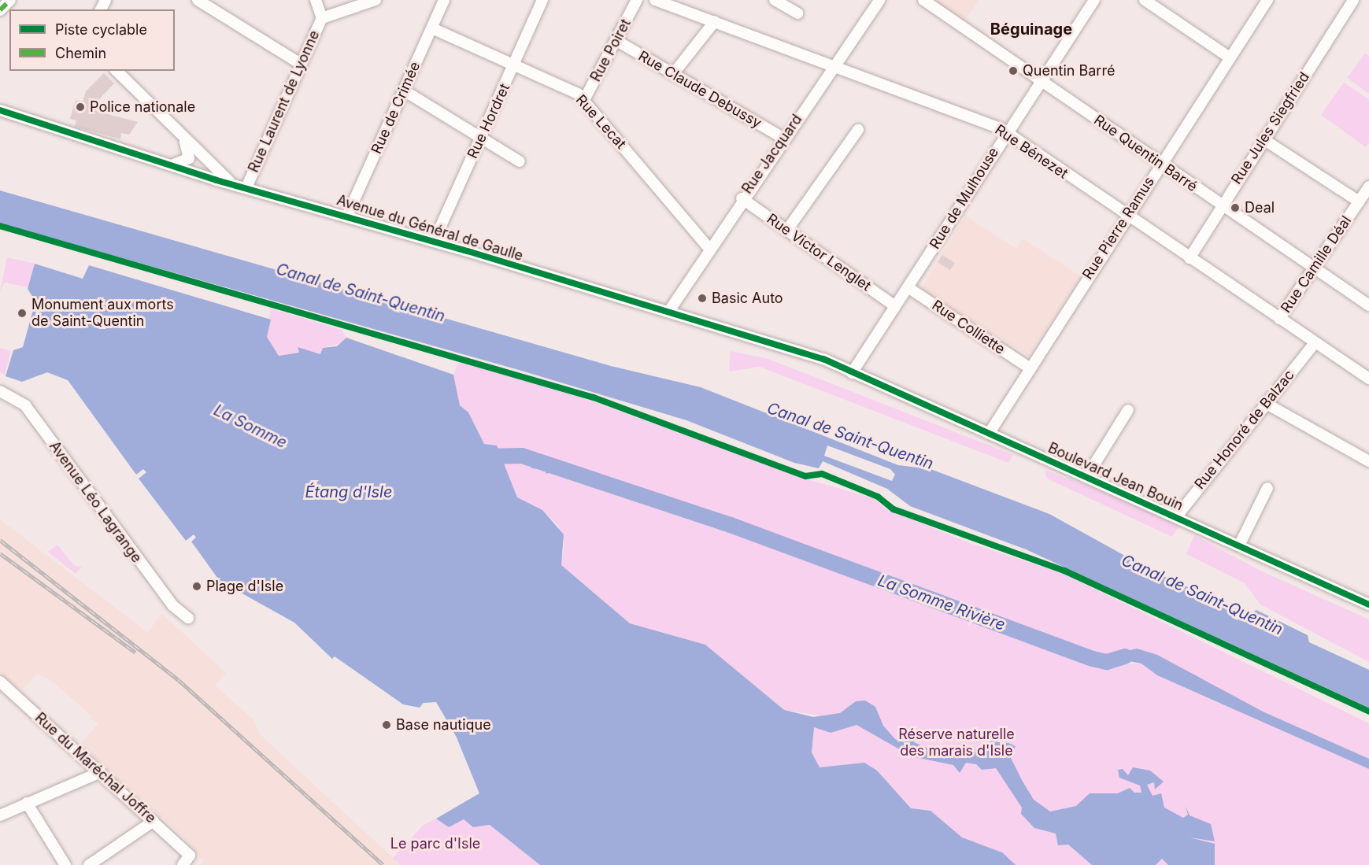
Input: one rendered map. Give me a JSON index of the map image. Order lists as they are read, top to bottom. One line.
{"streets":{"street":["Rue Poiret","Rue Claude Debussy","Rue Laurent de Lyonne","Rue de Crimée","Rue Hordret","Rue Lecat","Rue Jules Siegfried","Rue Bénezet","Rue Quentin Barré","Rue Jacquard","Rue de Mulhouse","Avenue du Général de Gaulle","Rue Pierre Ramus","Rue Victor Lenglet","Rue Camille Déal","Rue Colliette","Rue Honoré de Balzac","Boulevard Jean Bouin","Avenue Léo Lagrange","Rue du Maréchal Joffre"]},"crossings":[["Rue Poiret","Rue Claude Debussy"],["Rue Poiret","Rue Lecat"],["Rue Claude Debussy","Rue Jacquard"],["Rue Laurent de Lyonne","Avenue du Général de Gaulle"],["Rue de Crimée","Rue Lecat"],["Rue de Crimée","Avenue du Général de Gaulle"],["Rue Hordret","Rue Lecat"],["Rue Hordret","Avenue du Général de Gaulle"],["Rue Lecat","Rue Jacquard"],["Rue Jules Siegfried","Rue Bénezet"],["Rue Jules Siegfried","Rue Quentin Barré"],["Rue Bénezet","Rue Jacquard"],["Rue Bénezet","Rue de Mulhouse"],["Rue Bénezet","Rue Pierre Ramus"],["Rue Bénezet","Rue Camille Déal"],["Rue Bénezet","Rue Honoré de Balzac"],["Rue Quentin Barré","Rue de Mulhouse"],["Rue Quentin Barré","Rue Pierre Ramus"],["Rue Quentin Barré","Rue Camille Déal"],["Rue Jacquard","Avenue du Général de Gaulle"],["Rue Jacquard","Rue Victor Lenglet"],["Rue de Mulhouse","Avenue du Général de Gaulle"],["Rue de Mulhouse","Rue Victor Lenglet"],["Rue de Mulhouse","Rue Colliette"],["Rue de Mulhouse","Boulevard Jean Bouin"],["Avenue du Général de Gaulle","Boulevard Jean Bouin"],["Rue Pierre Ramus","Rue Colliette"],["Rue Pierre Ramus","Boulevard Jean Bouin"],["Rue Honoré de Balzac","Boulevard Jean Bouin"]],"districts":["Béguinage"],"water":["Canal de Saint-Quentin","La Somme","Étang d'Isle","La Somme Rivière"],"parks":["Réserve naturelle des marais d'Isle","Le parc d'Isle"],"places":["Quentin Barré","Police nationale","Deal","Basic Auto","Monument aux morts de Saint-Quentin","Plage d'Isle","Base nautique"],"legend":["Piste cyclable","Chemin"]}
